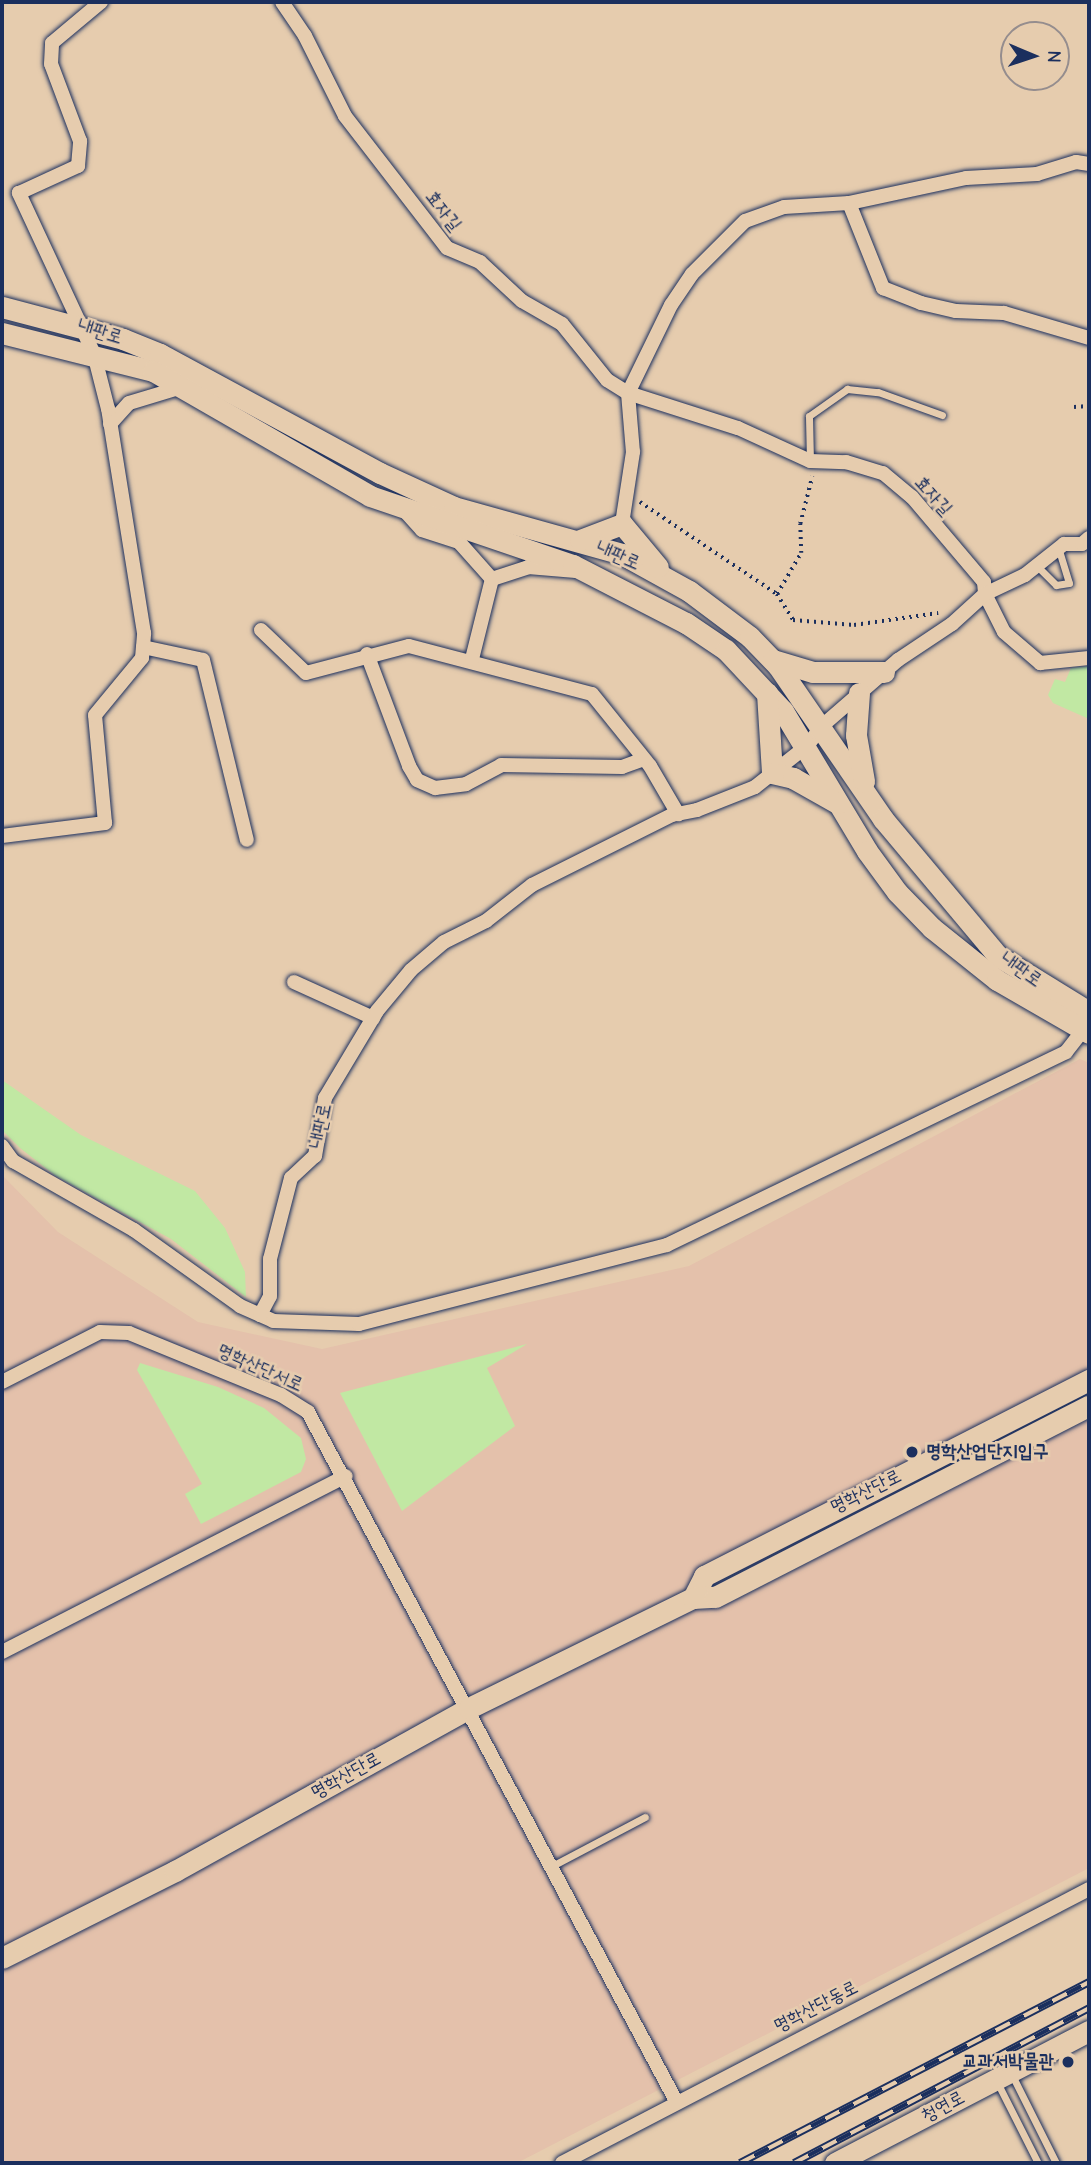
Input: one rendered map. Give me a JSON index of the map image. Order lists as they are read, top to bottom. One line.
{"streets":{"street":["효자길","내판로","명학산단서로","명학산단로","명학산단동로","청연로"]},"crossings":[["명학산단서로","명학산단로"],["명학산단서로","명학산단동로"]],"places":["명학산업단지입구","교과서박물관"],"north":"right"}
